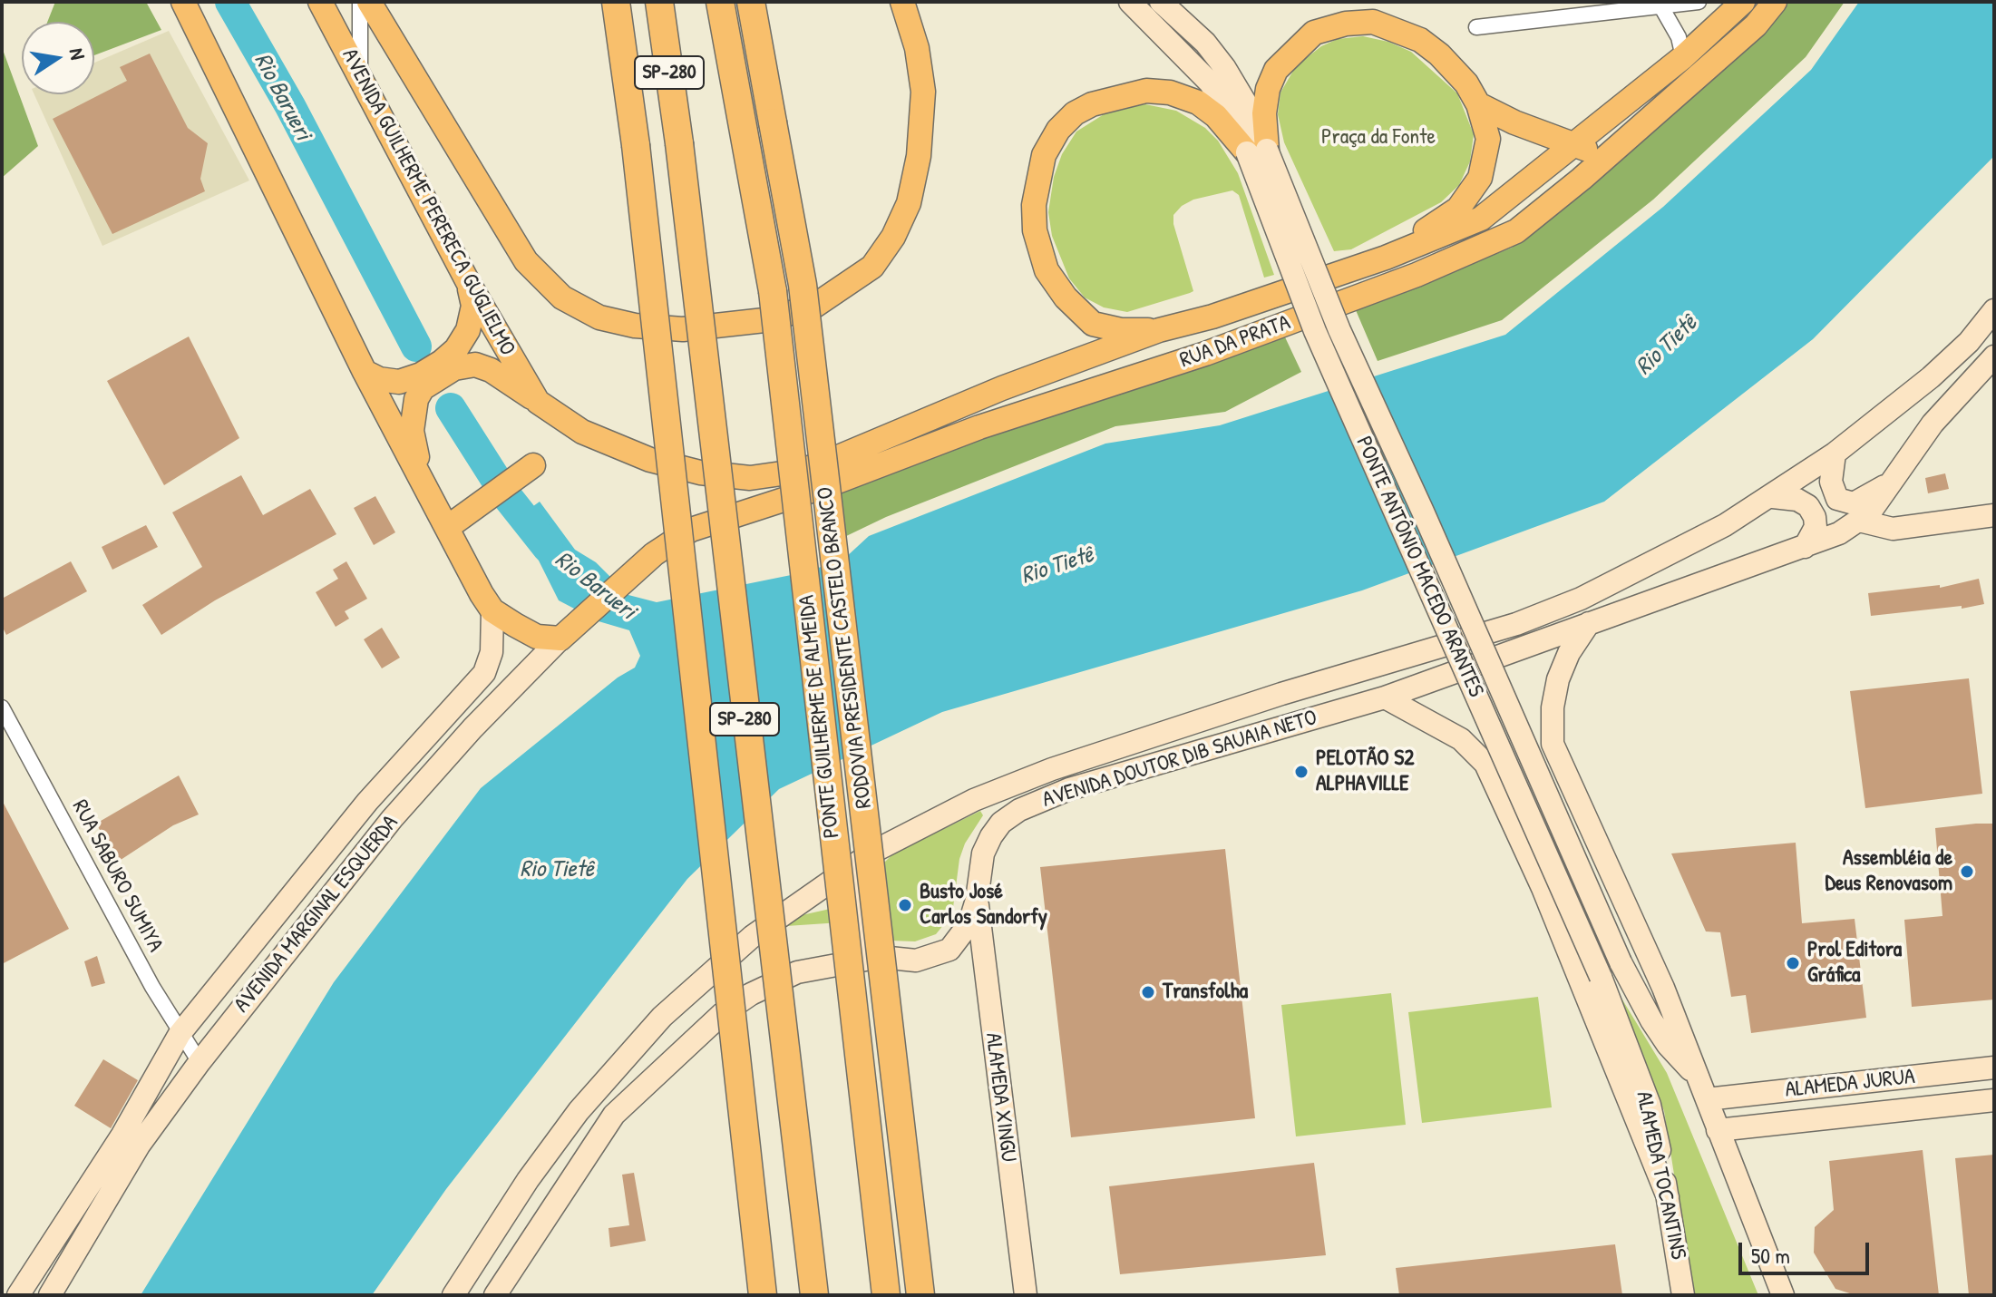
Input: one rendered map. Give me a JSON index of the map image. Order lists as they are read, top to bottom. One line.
{"streets":{"highway":["SP-280","RODOVIA PRESIDENTE CASTELO BRANCO","PONTE GUILHERME DE ALMEIDA"],"main road":["AVENIDA GUILHERME PERERECA GUGLIELMO","RUA DA PRATA","PONTE ANTÔNIO MACEDO ARANTES","AVENIDA DOUTOR DIB SAUAIA NETO","AVENIDA MARGINAL ESQUERDA","ALAMEDA JURUA","ALAMEDA XINGU","ALAMEDA TOCANTINS"],"street":["RUA SABURO SUMIYA"]},"crossings":[["AVENIDA GUILHERME PERERECA GUGLIELMO","RUA DA PRATA"],["RUA DA PRATA","AVENIDA MARGINAL ESQUERDA"],["PONTE ANTÔNIO MACEDO ARANTES","ALAMEDA TOCANTINS"],["AVENIDA DOUTOR DIB SAUAIA NETO","ALAMEDA XINGU"],["RUA SABURO SUMIYA","AVENIDA MARGINAL ESQUERDA"]],"water":["Rio Barueri","Rio Tietê"],"parks":["Praça da Fonte"],"places":["PELOTÃO S2 ALPHAVILLE","Assembléia de Deus Renovasom","Busto José Carlos Sandorfy","Prol Editora Gráfica","Transfolha"],"scale_bar":"50 m","north":"right"}
